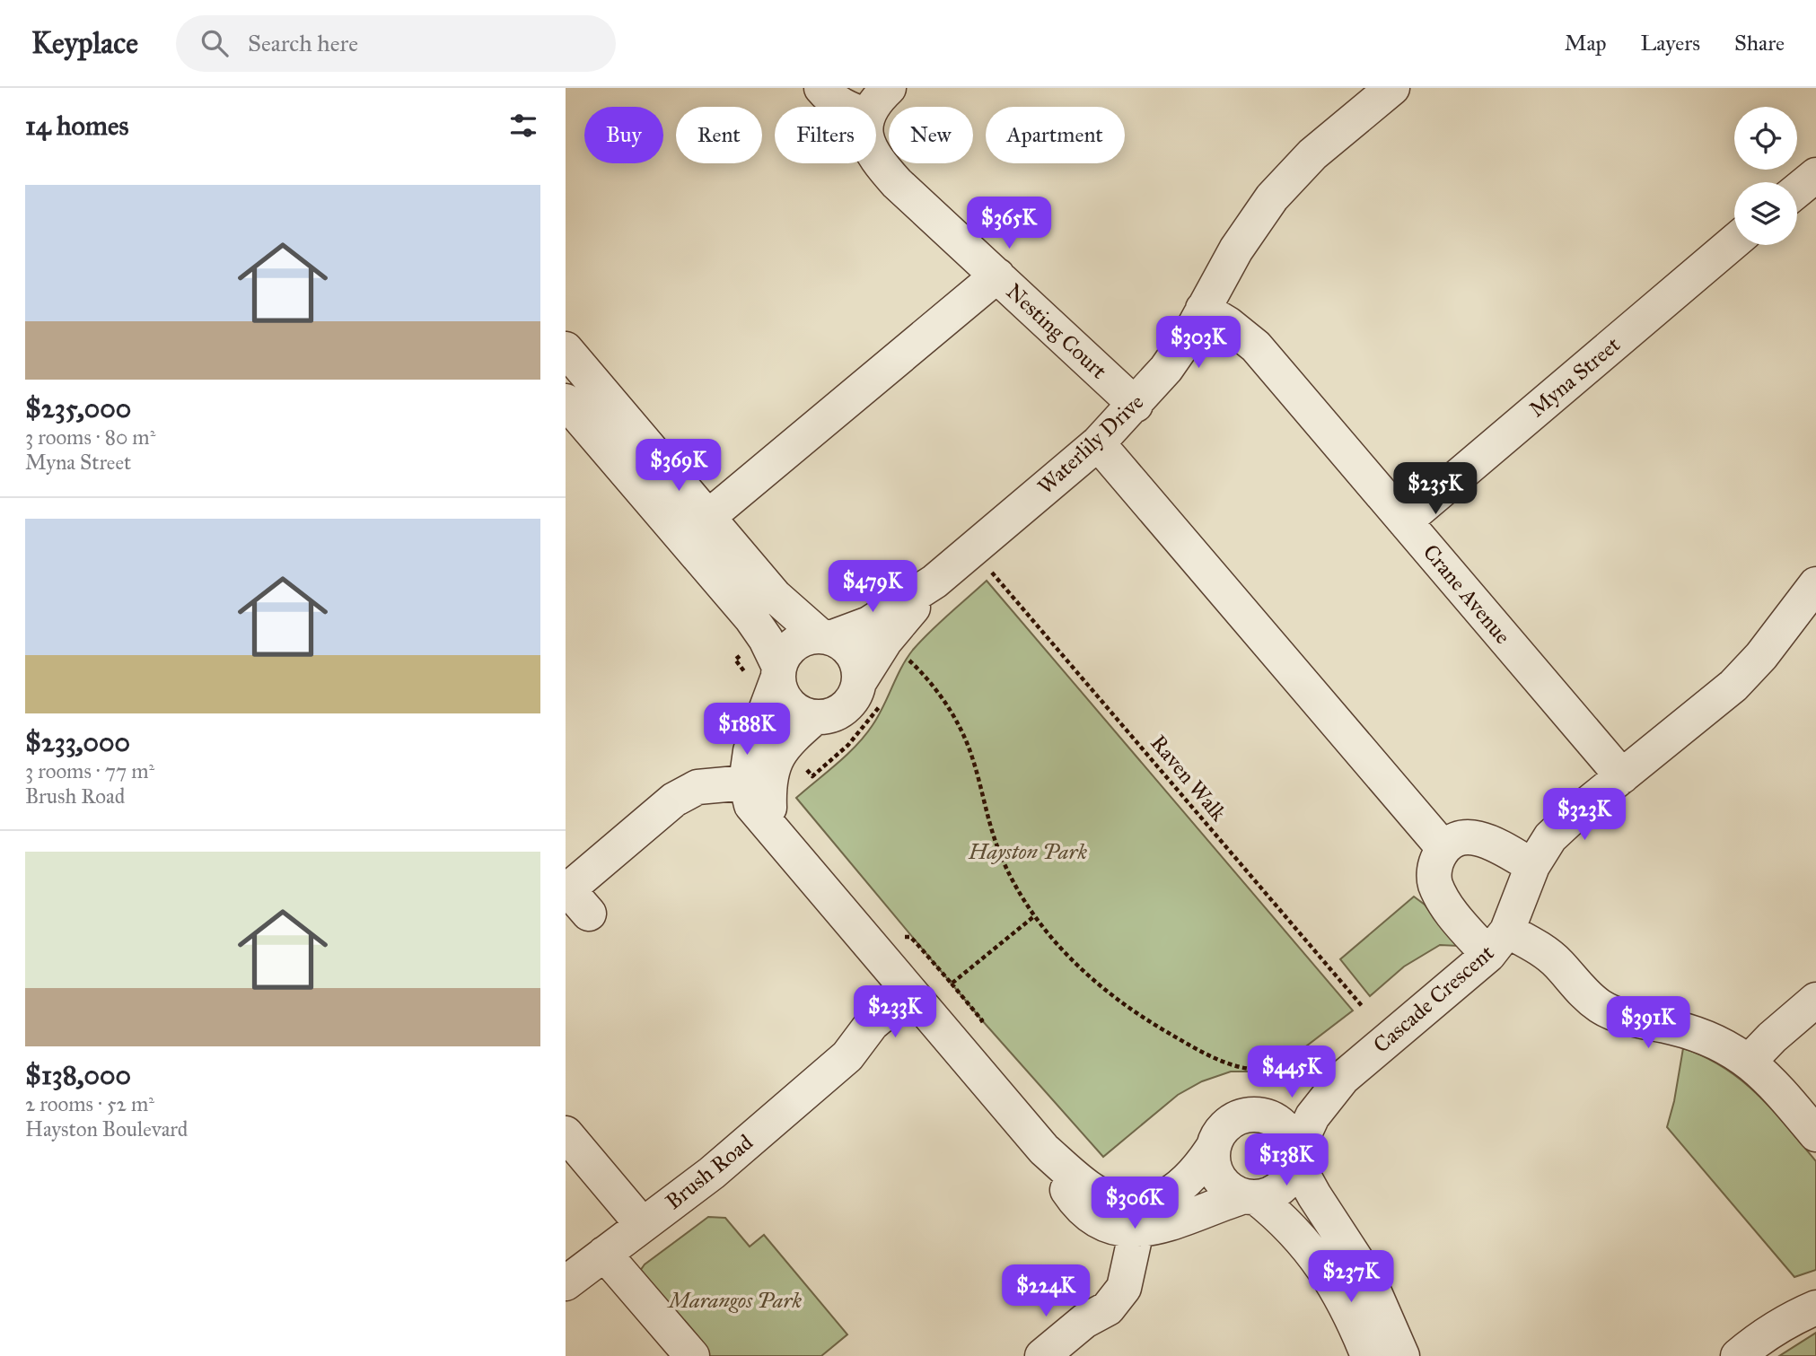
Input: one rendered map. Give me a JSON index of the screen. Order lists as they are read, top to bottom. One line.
{"streets":{"street":["Nesting Court","Myna Street","Waterlily Drive","Crane Avenue","Cascade Crescent","Brush Road"],"path":["Raven Walk"]},"crossings":[["Nesting Court","Waterlily Drive"],["Myna Street","Crane Avenue"],["Waterlily Drive","Crane Avenue"],["Crane Avenue","Cascade Crescent"]],"parks":["Hayston Park","Marangos Park"],"page":{"header":"Keyplace","search":"Search here","nav":["Map","Layers","Share"],"heading":"14 homes","chip":["Buy","Rent","Filters","New","Apartment"],"list":[{"name":"$235,000","note":"3 rooms · 80 m² · Myna Street"},{"name":"$233,000","note":"3 rooms · 77 m² · Brush Road"},{"name":"$138,000","note":"2 rooms · 52 m² · Hayston Boulevard"}],"price":["$365K","$303K","$369K","$235K","$479K","$188K","$323K","$233K","$391K","$445K","$138K","$306K","$237K","$224K"]}}
